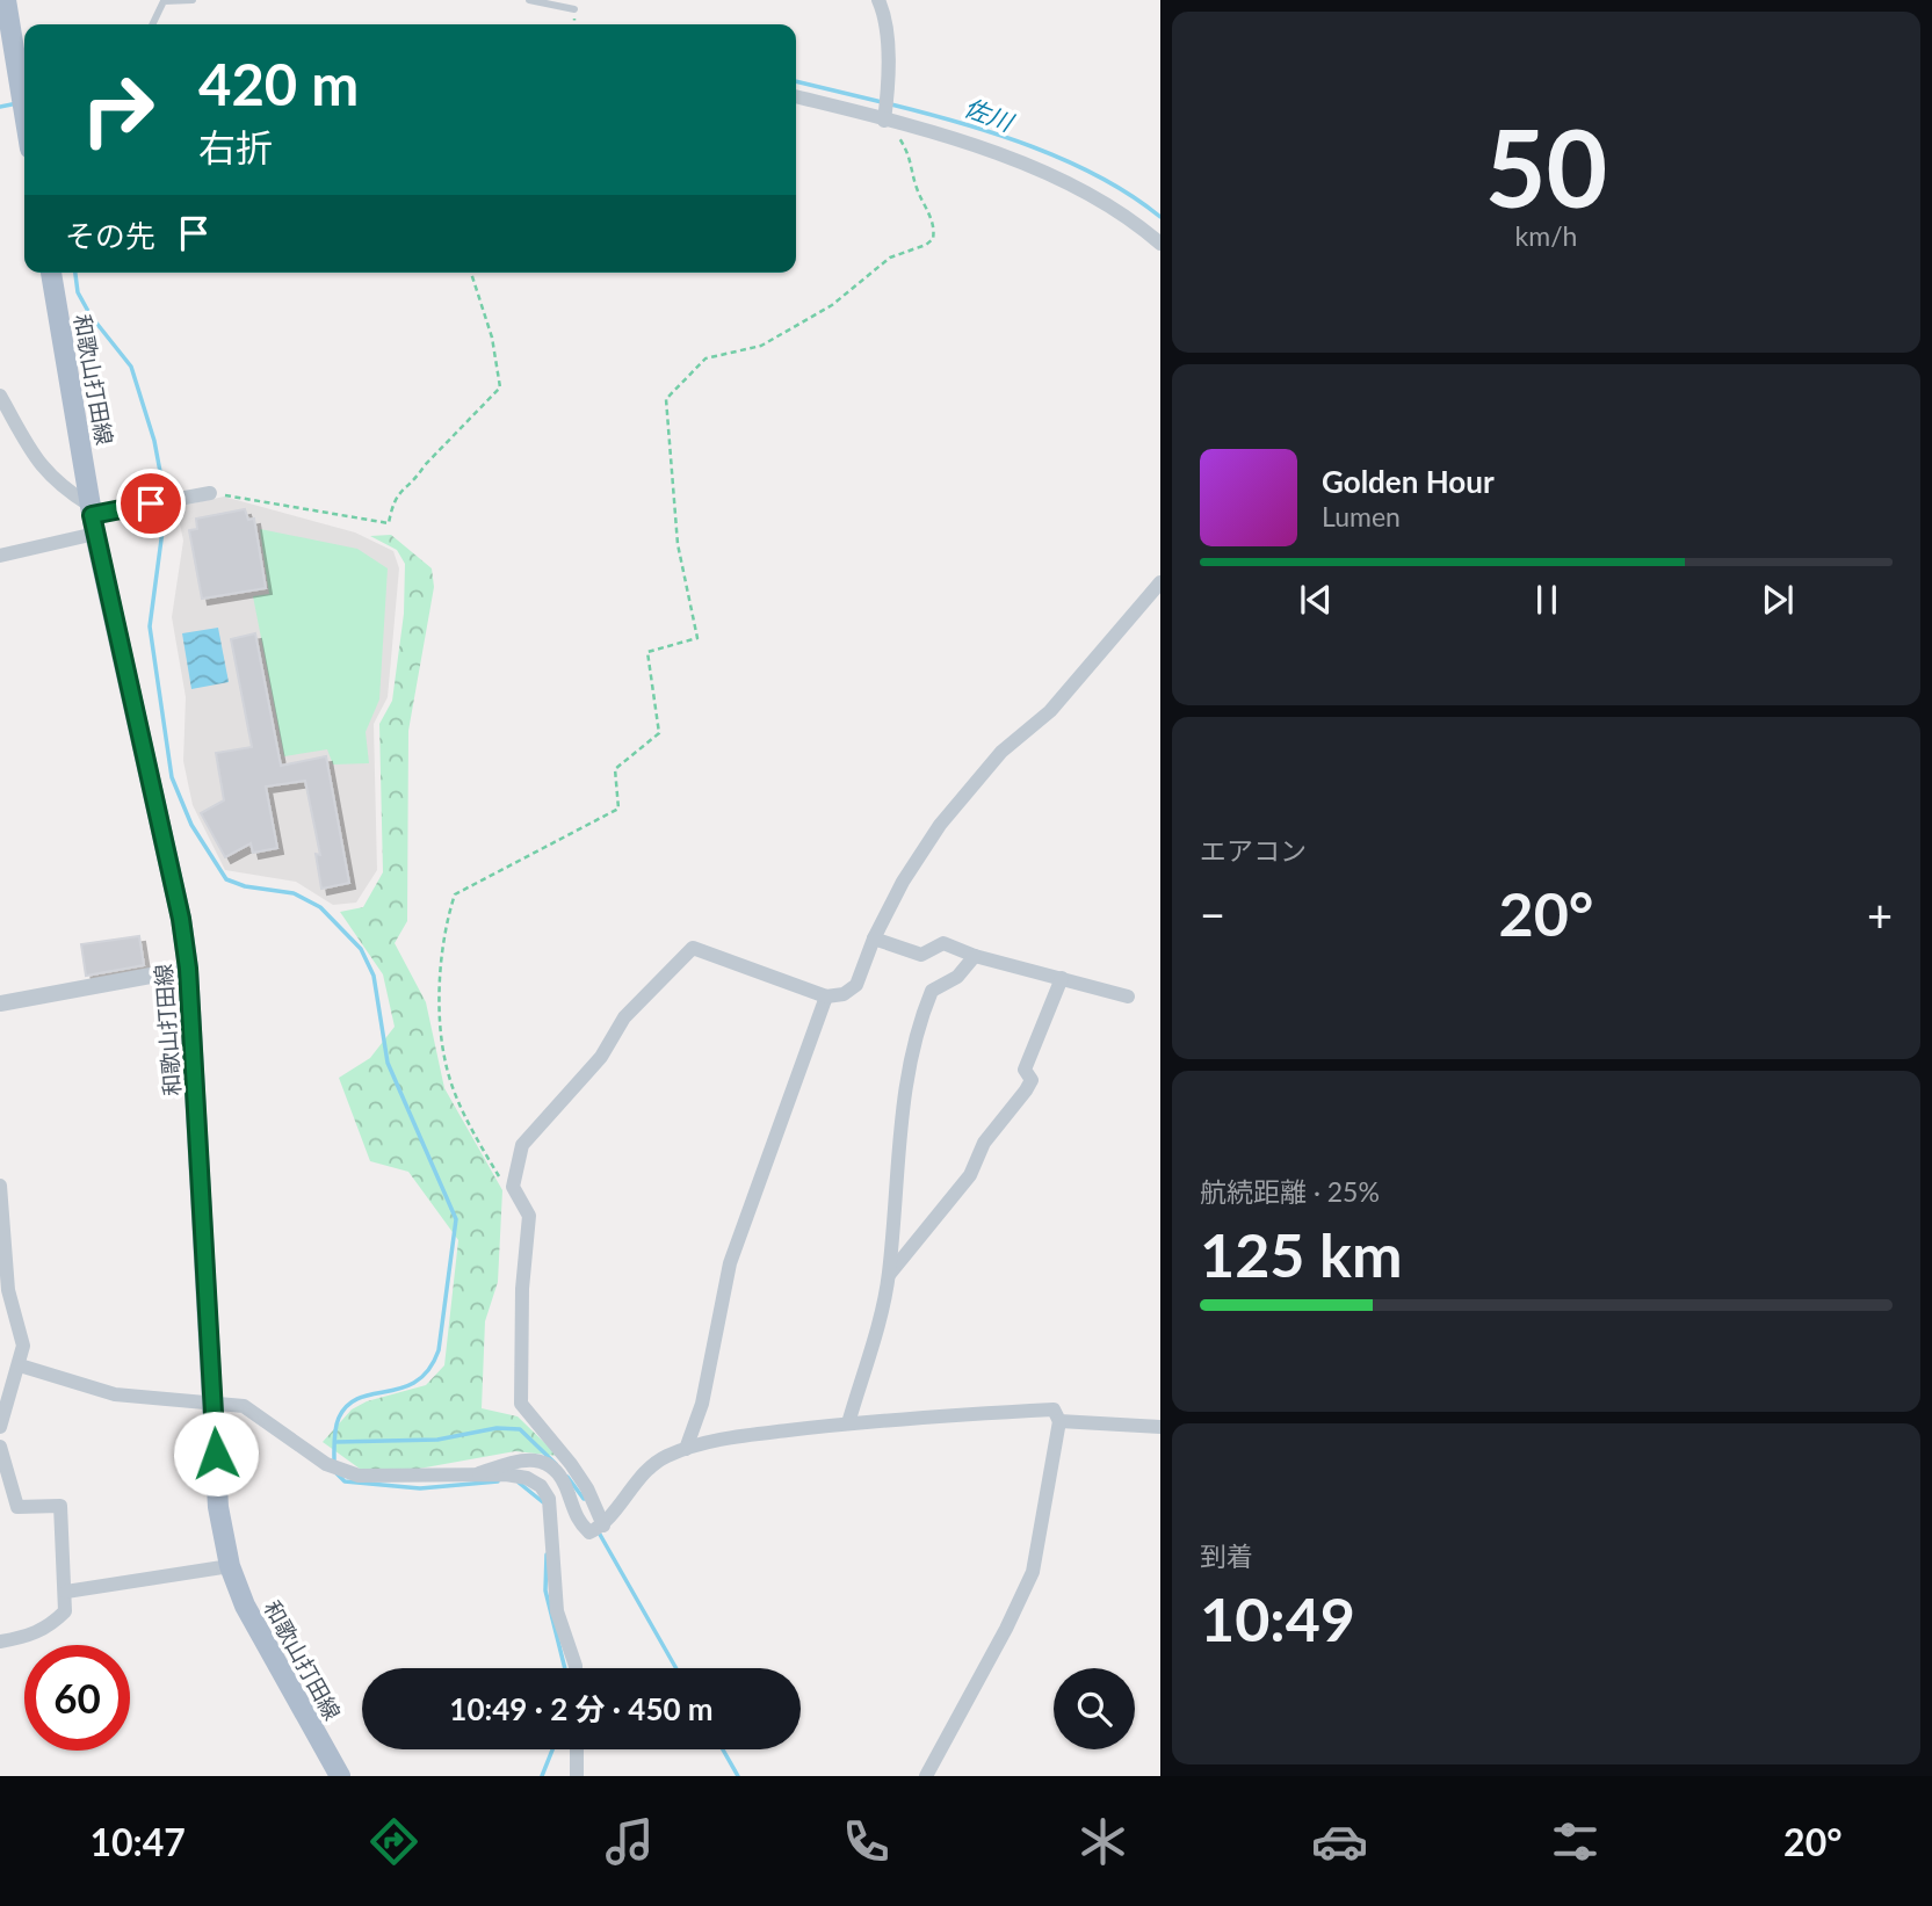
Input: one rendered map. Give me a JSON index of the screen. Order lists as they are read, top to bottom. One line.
{"streets":{"main road":["和歌山打田線"]},"water":["佐川"],"page":{"tile":[["50","km/h"],"エアコン",["航続距離 · 25%","125 km"],["到着","10:49"]],"turn":["420 m","右折"],"then":"その先","song":["Golden Hour","Lumen"],"heat":["−","20°","+"],"limit":"60","trip":"10:49 · 2 分 · 450 m","tabs":["10:47","20°"]}}
